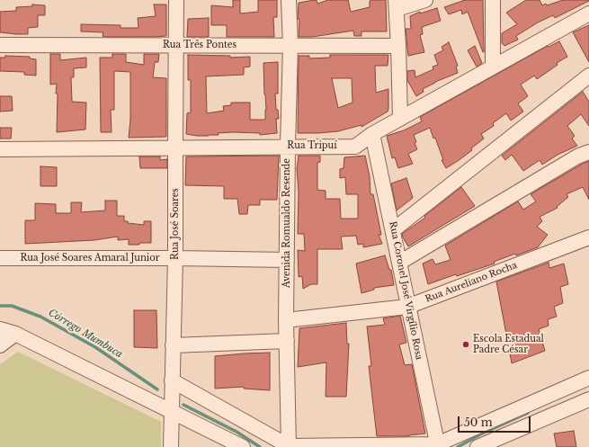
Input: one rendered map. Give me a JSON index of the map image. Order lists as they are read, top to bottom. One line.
{"streets":{"street":["Rua Três Pontes","Rua Tripuí","Avenida Romualdo Resende","Rua José Soares","Rua José Soares Amaral Junior","Rua Aureliano Rocha","Rua Coronel José Virgílio Rosa"]},"crossings":[["Rua Três Pontes","Avenida Romualdo Resende"],["Rua Três Pontes","Rua José Soares"],["Rua Tripuí","Avenida Romualdo Resende"],["Rua Tripuí","Rua José Soares"],["Rua Tripuí","Rua Coronel José Virgílio Rosa"],["Avenida Romualdo Resende","Rua José Soares Amaral Junior"],["Avenida Romualdo Resende","Rua Aureliano Rocha"],["Rua José Soares","Rua José Soares Amaral Junior"],["Rua Aureliano Rocha","Rua Coronel José Virgílio Rosa"]],"water":["Córrego Mumbuca"],"places":["Escola Estadual Padre César"],"scale_bar":"50 m"}
